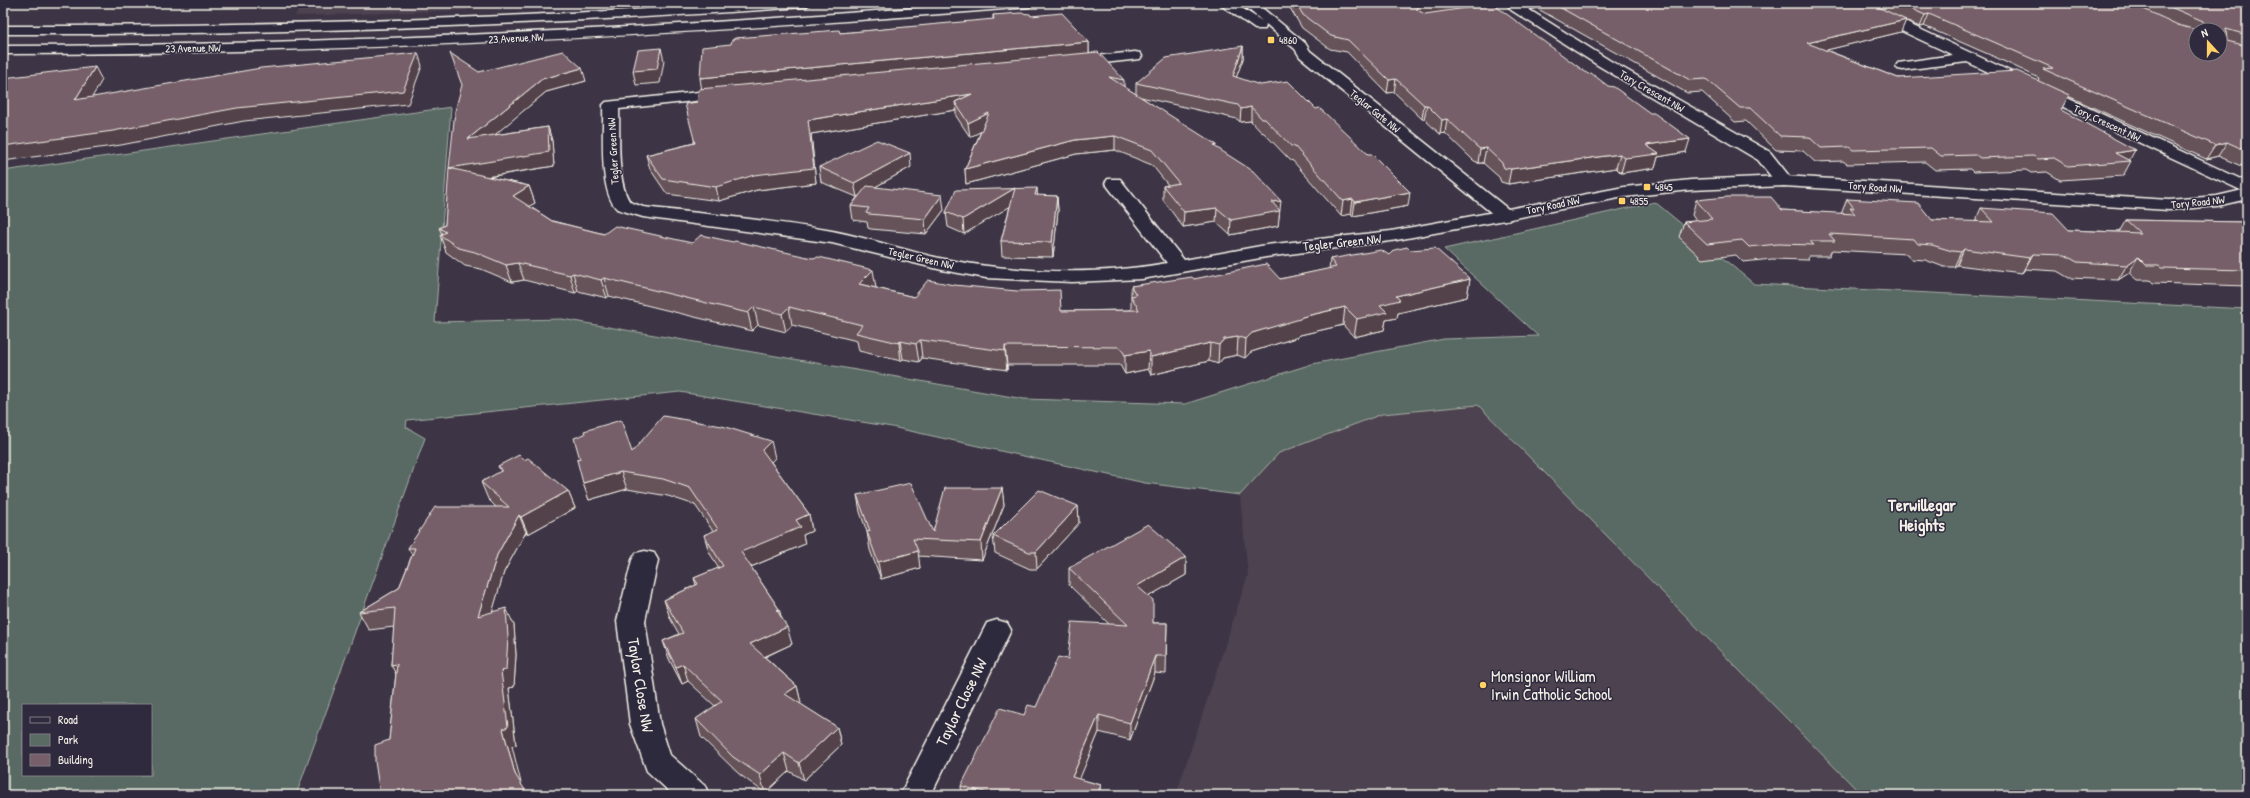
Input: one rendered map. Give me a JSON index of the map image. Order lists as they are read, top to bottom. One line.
{"streets":{"street":["23 Avenue NW","Tory Crescent NW","Teglar Gate NW","Tegler Green NW","Tory Road NW","Taylor Close NW"]},"crossings":[["Tory Crescent NW","Tory Road NW"],["Teglar Gate NW","Tegler Green NW"],["Teglar Gate NW","Tory Road NW"],["Tegler Green NW","Tory Road NW"]],"districts":["Terwillegar Heights"],"places":{"transit":["4860","4845","4855"],"other":["Monsignor William Irwin Catholic School"]},"legend":["Road","Park","Building"],"north":"top"}
